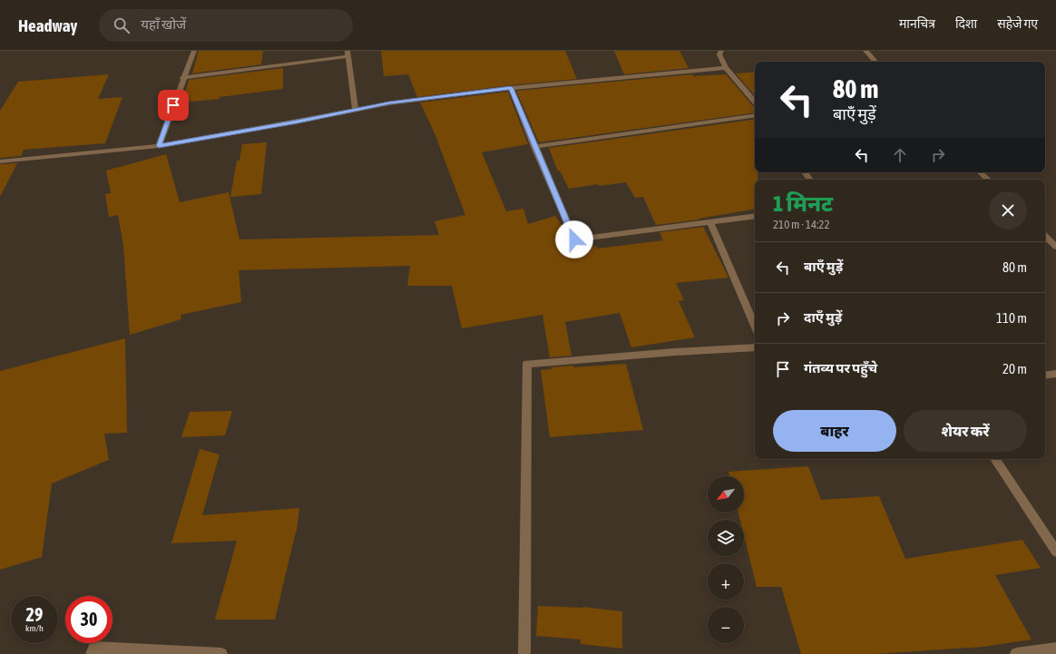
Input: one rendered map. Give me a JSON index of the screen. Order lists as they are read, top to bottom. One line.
{"north":"bottom left","page":{"header":"Headway","search":"यहाँ खोजें","nav":["मानचित्र","दिशा","सहेजे गए"],"turn":["80 m","बाएँ मुड़ें"],"heading":["1 मिनट","210 m · 14:22"],"list":[{"name":"बाएँ मुड़ें","value":"80 m"},{"name":"दाएँ मुड़ें","value":"110 m"},{"name":"गंतव्य पर पहुँचे","value":"20 m"}],"buttons":["बाहर","शेयर करें"],"map_buttons":["+","−"],"speed":"29 km/h","limit":"30"}}
